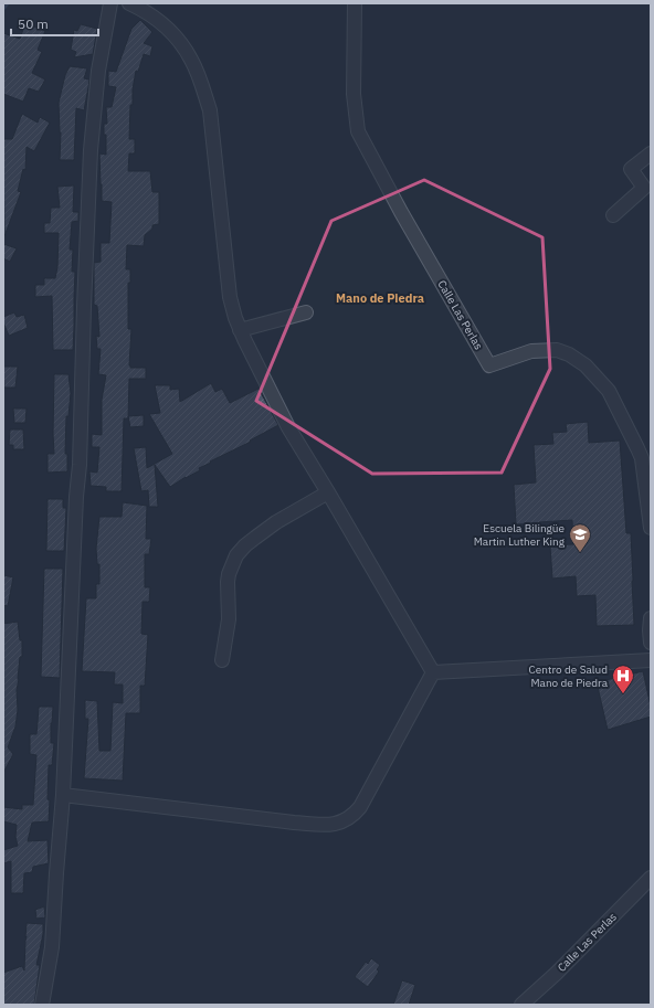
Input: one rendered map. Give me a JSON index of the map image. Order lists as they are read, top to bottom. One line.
{"streets":{"street":["Calle Las Perlas"]},"districts":["Mano de Piedra"],"places":{"school or university":["Escuela Bilingüe Martin Luther King"],"hospital":["Centro de Salud Mano de Piedra"]},"scale_bar":"50 m"}
